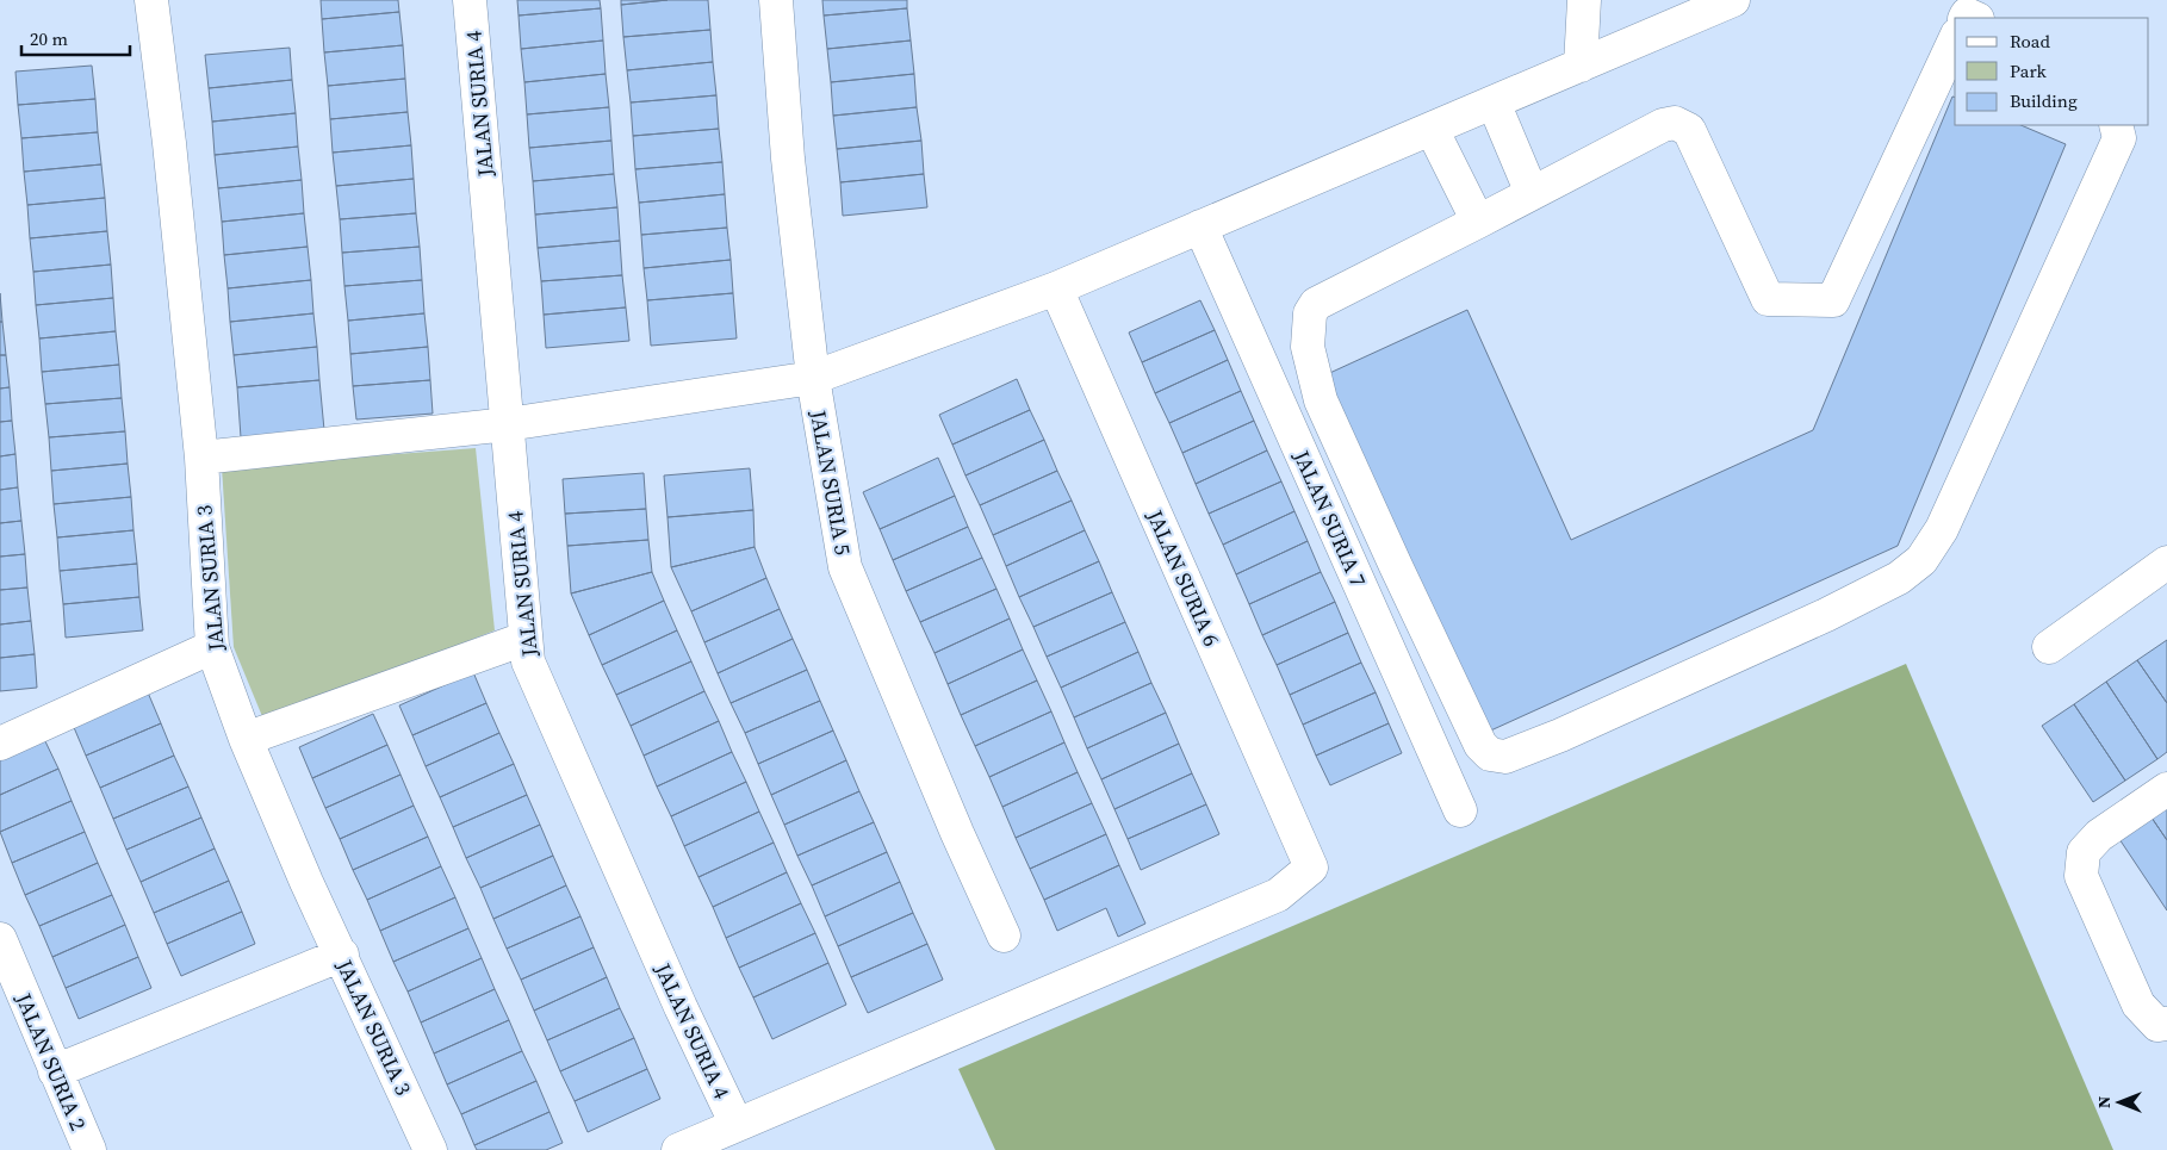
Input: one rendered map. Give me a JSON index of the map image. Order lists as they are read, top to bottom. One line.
{"streets":{"street":["JALAN SURIA 4","JALAN SURIA 5","JALAN SURIA 7","JALAN SURIA 3","JALAN SURIA 6","JALAN SURIA 2"]},"crossings":[["JALAN SURIA 4","JALAN SURIA 6"]],"legend":["Road","Park","Building"],"scale_bar":"20 m","north":"left"}
